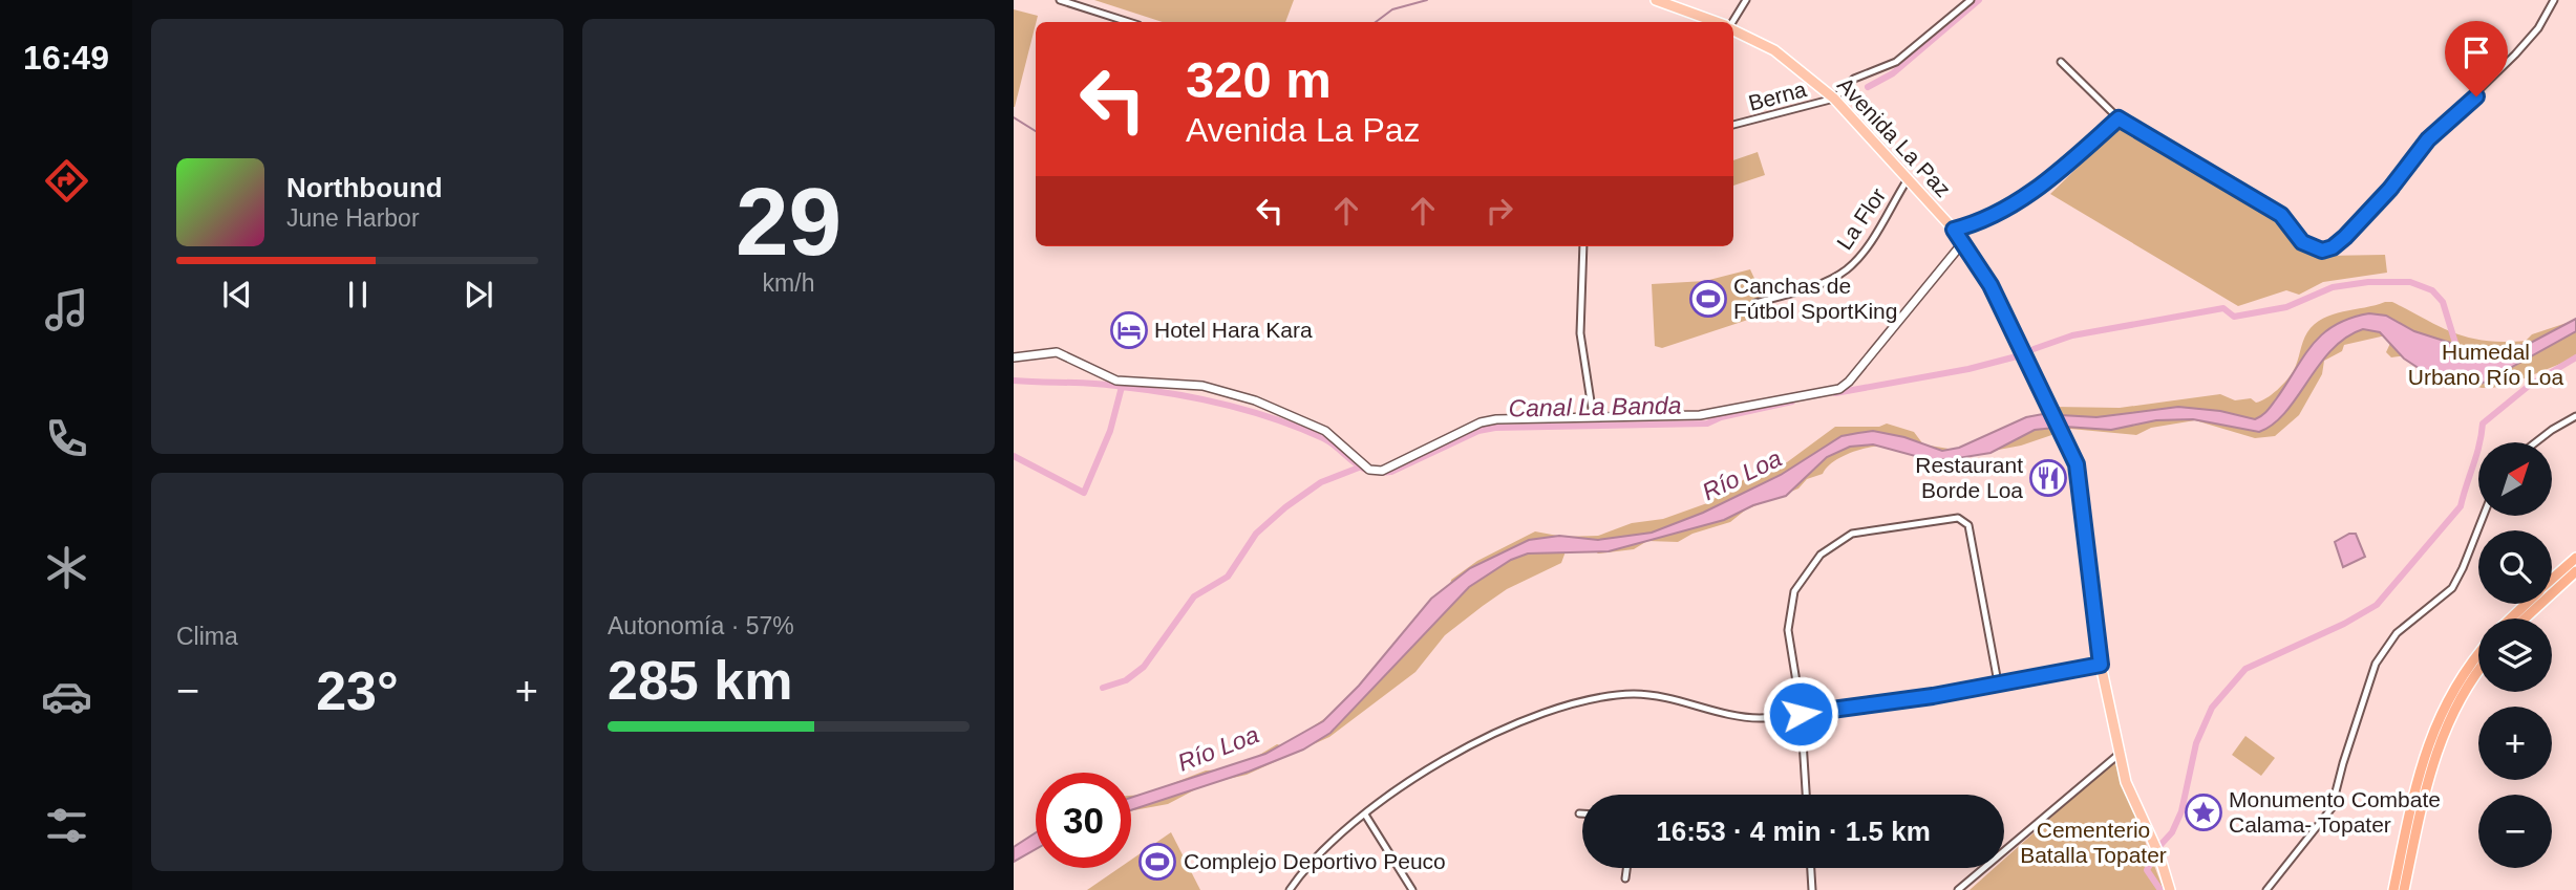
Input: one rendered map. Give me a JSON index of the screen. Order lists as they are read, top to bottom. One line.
{"streets":{"main road":["Avenida La Paz"],"street":["Berna","La Flor"]},"crossings":[["Berna","Avenida La Paz"],["Avenida La Paz","La Flor"]],"water":["Canal La Banda","Río Loa"],"parks":["Humedal Urbano Río Loa","Cementerio Batalla Topater"],"places":{"sports":["Canchas de Fútbol SportKing","Complejo Deportivo Peuco"],"hotel":["Hotel Hara Kara"],"restaurant":["Restaurant Borde Loa"],"place":["Monumento Combate Calama- Topater"]},"north":"top right","page":{"tabs":"16:49","tile":[["29","km/h"],"Clima",["Autonomía · 57%","285 km"]],"turn":["320 m","Avenida La Paz"],"song":["Northbound","June Harbor"],"map_buttons":["+","−"],"heat":["−","23°","+"],"limit":"30","trip":"16:53 · 4 min · 1.5 km"}}
